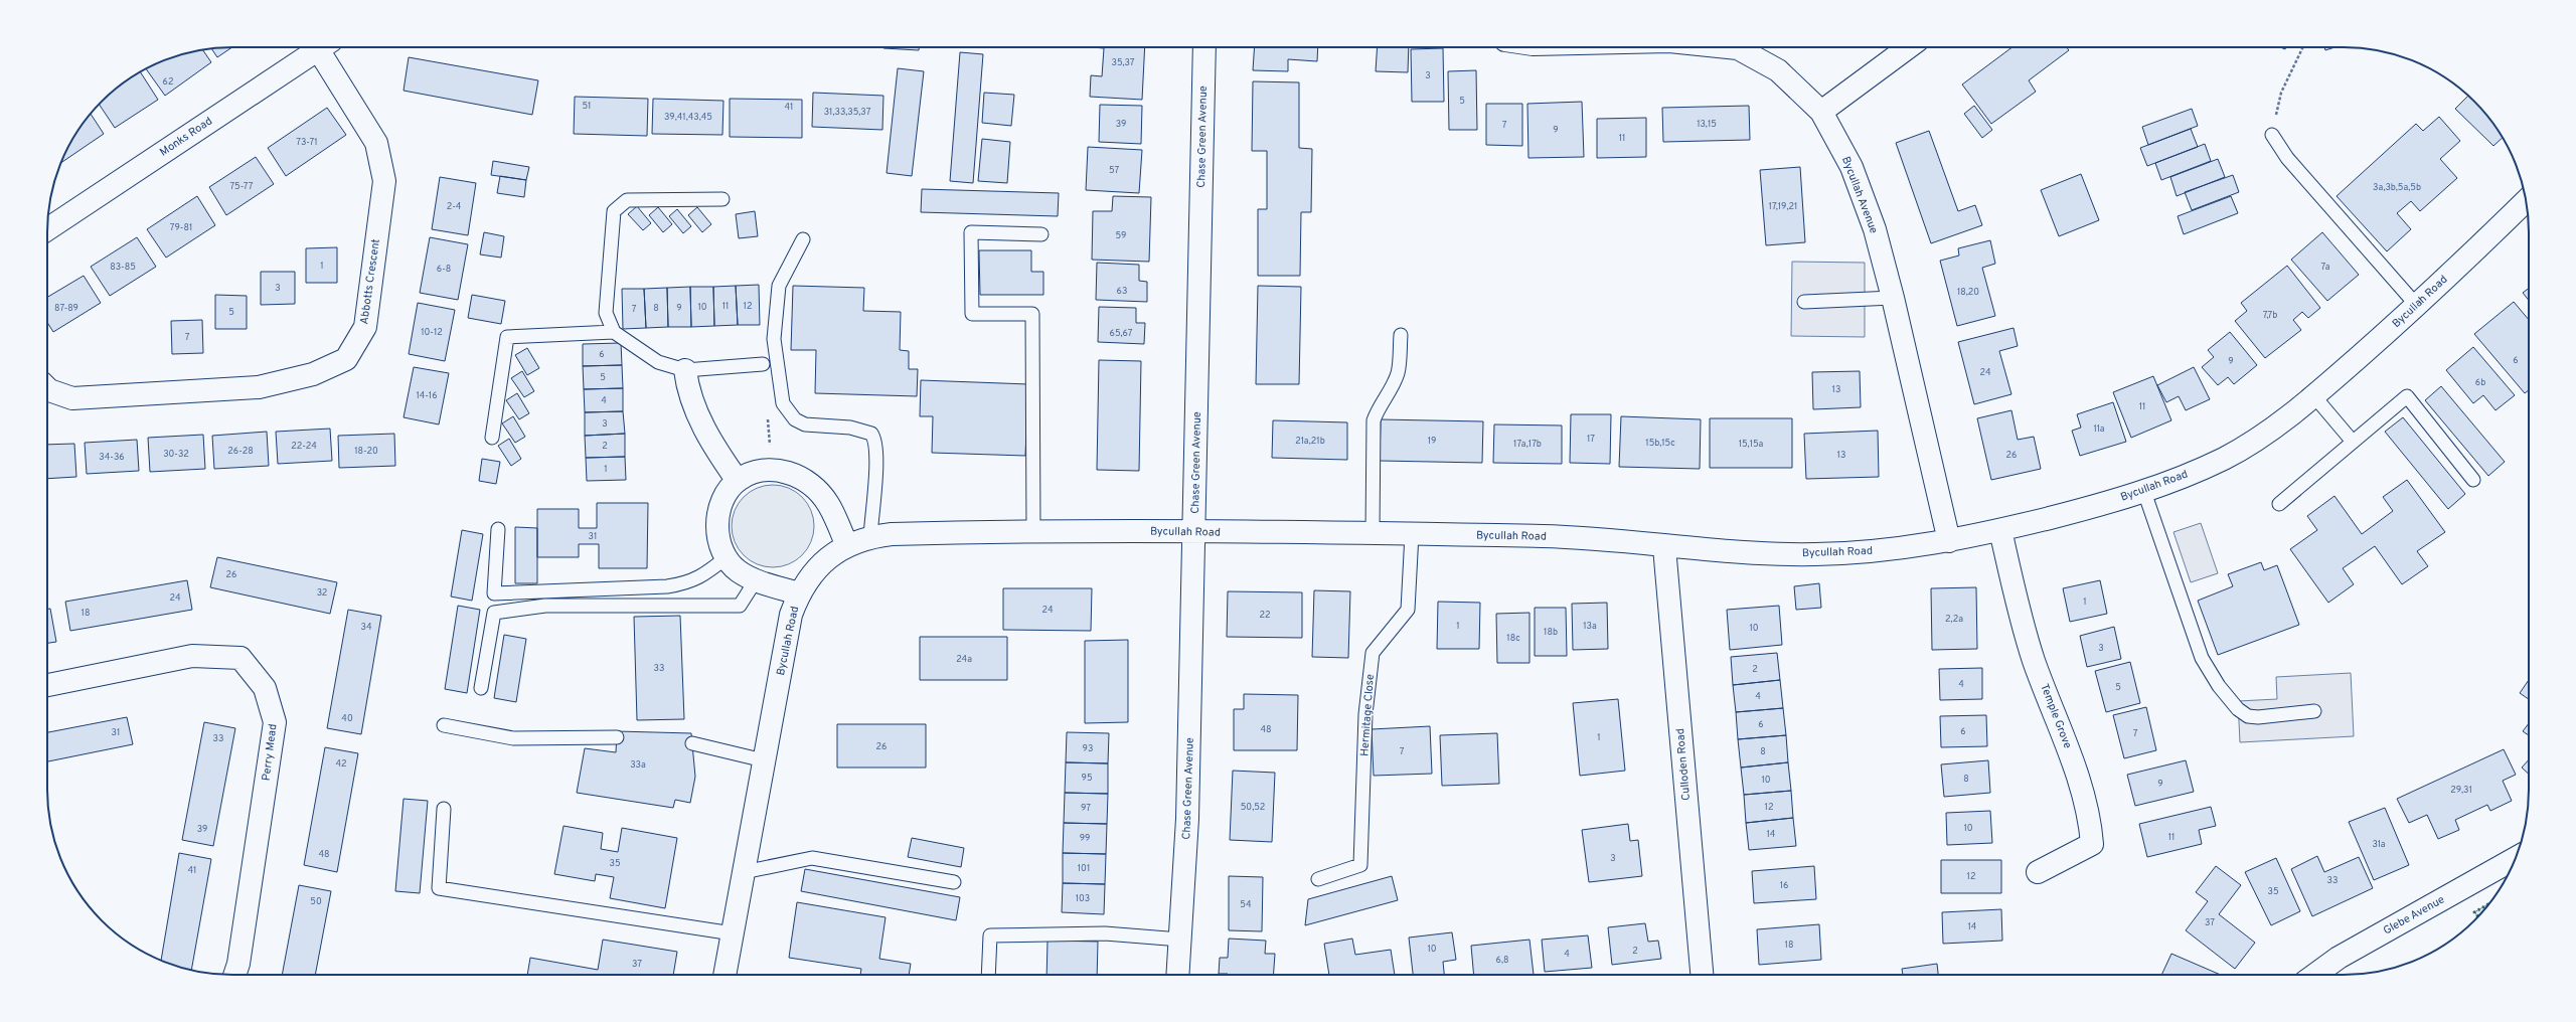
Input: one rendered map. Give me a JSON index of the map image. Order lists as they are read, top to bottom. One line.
{"streets":{"street":["Monks Road","Chase Green Avenue","Bycullah Avenue","Abbotts Crescent","Bycullah Road","Temple Grove","Perry Mead","Culloden Road","Glebe Avenue"],"lane":["Hermitage Close"]},"crossings":[["Chase Green Avenue","Bycullah Road"],["Bycullah Avenue","Bycullah Road"],["Bycullah Road","Hermitage Close"],["Bycullah Road","Temple Grove"],["Bycullah Road","Culloden Road"]],"house_numbers":["35,37","3","62","5","51","41","31,33,35,37","39,41,43,45","39","13,15","7","9","11","73-71","57","75-77","3a,3b,5a,5b","2-4","17,19,21","79-81","59","1","83-85","7a","6-8","3","63","18,20","11","12","10","87-89","8","9","7","5","7,7b","10-12","65,67","7","6","6","9","24","5","6b","13","14-16","4","11","3","11a","17","21a,21b","19","15b,15c","17a,17b","15,15a","22-24","2","26-28","18-20","30-32","13","26","34-36","1","31","26","32","24","1","24","18","22","2,2a","1","13a","34","10","18b","18c","3","24a","33","2","4","5","4","40","6","48","6","31","7","1","33","26","93","7","8","42","33a","95","8","10","9","29,31","50,52","12","97","10","39","14","11","99","31a","48","3","35","101","41","12","33","16","35","103","50","54","37","14","18","10","2","4","6,8","37"]}
